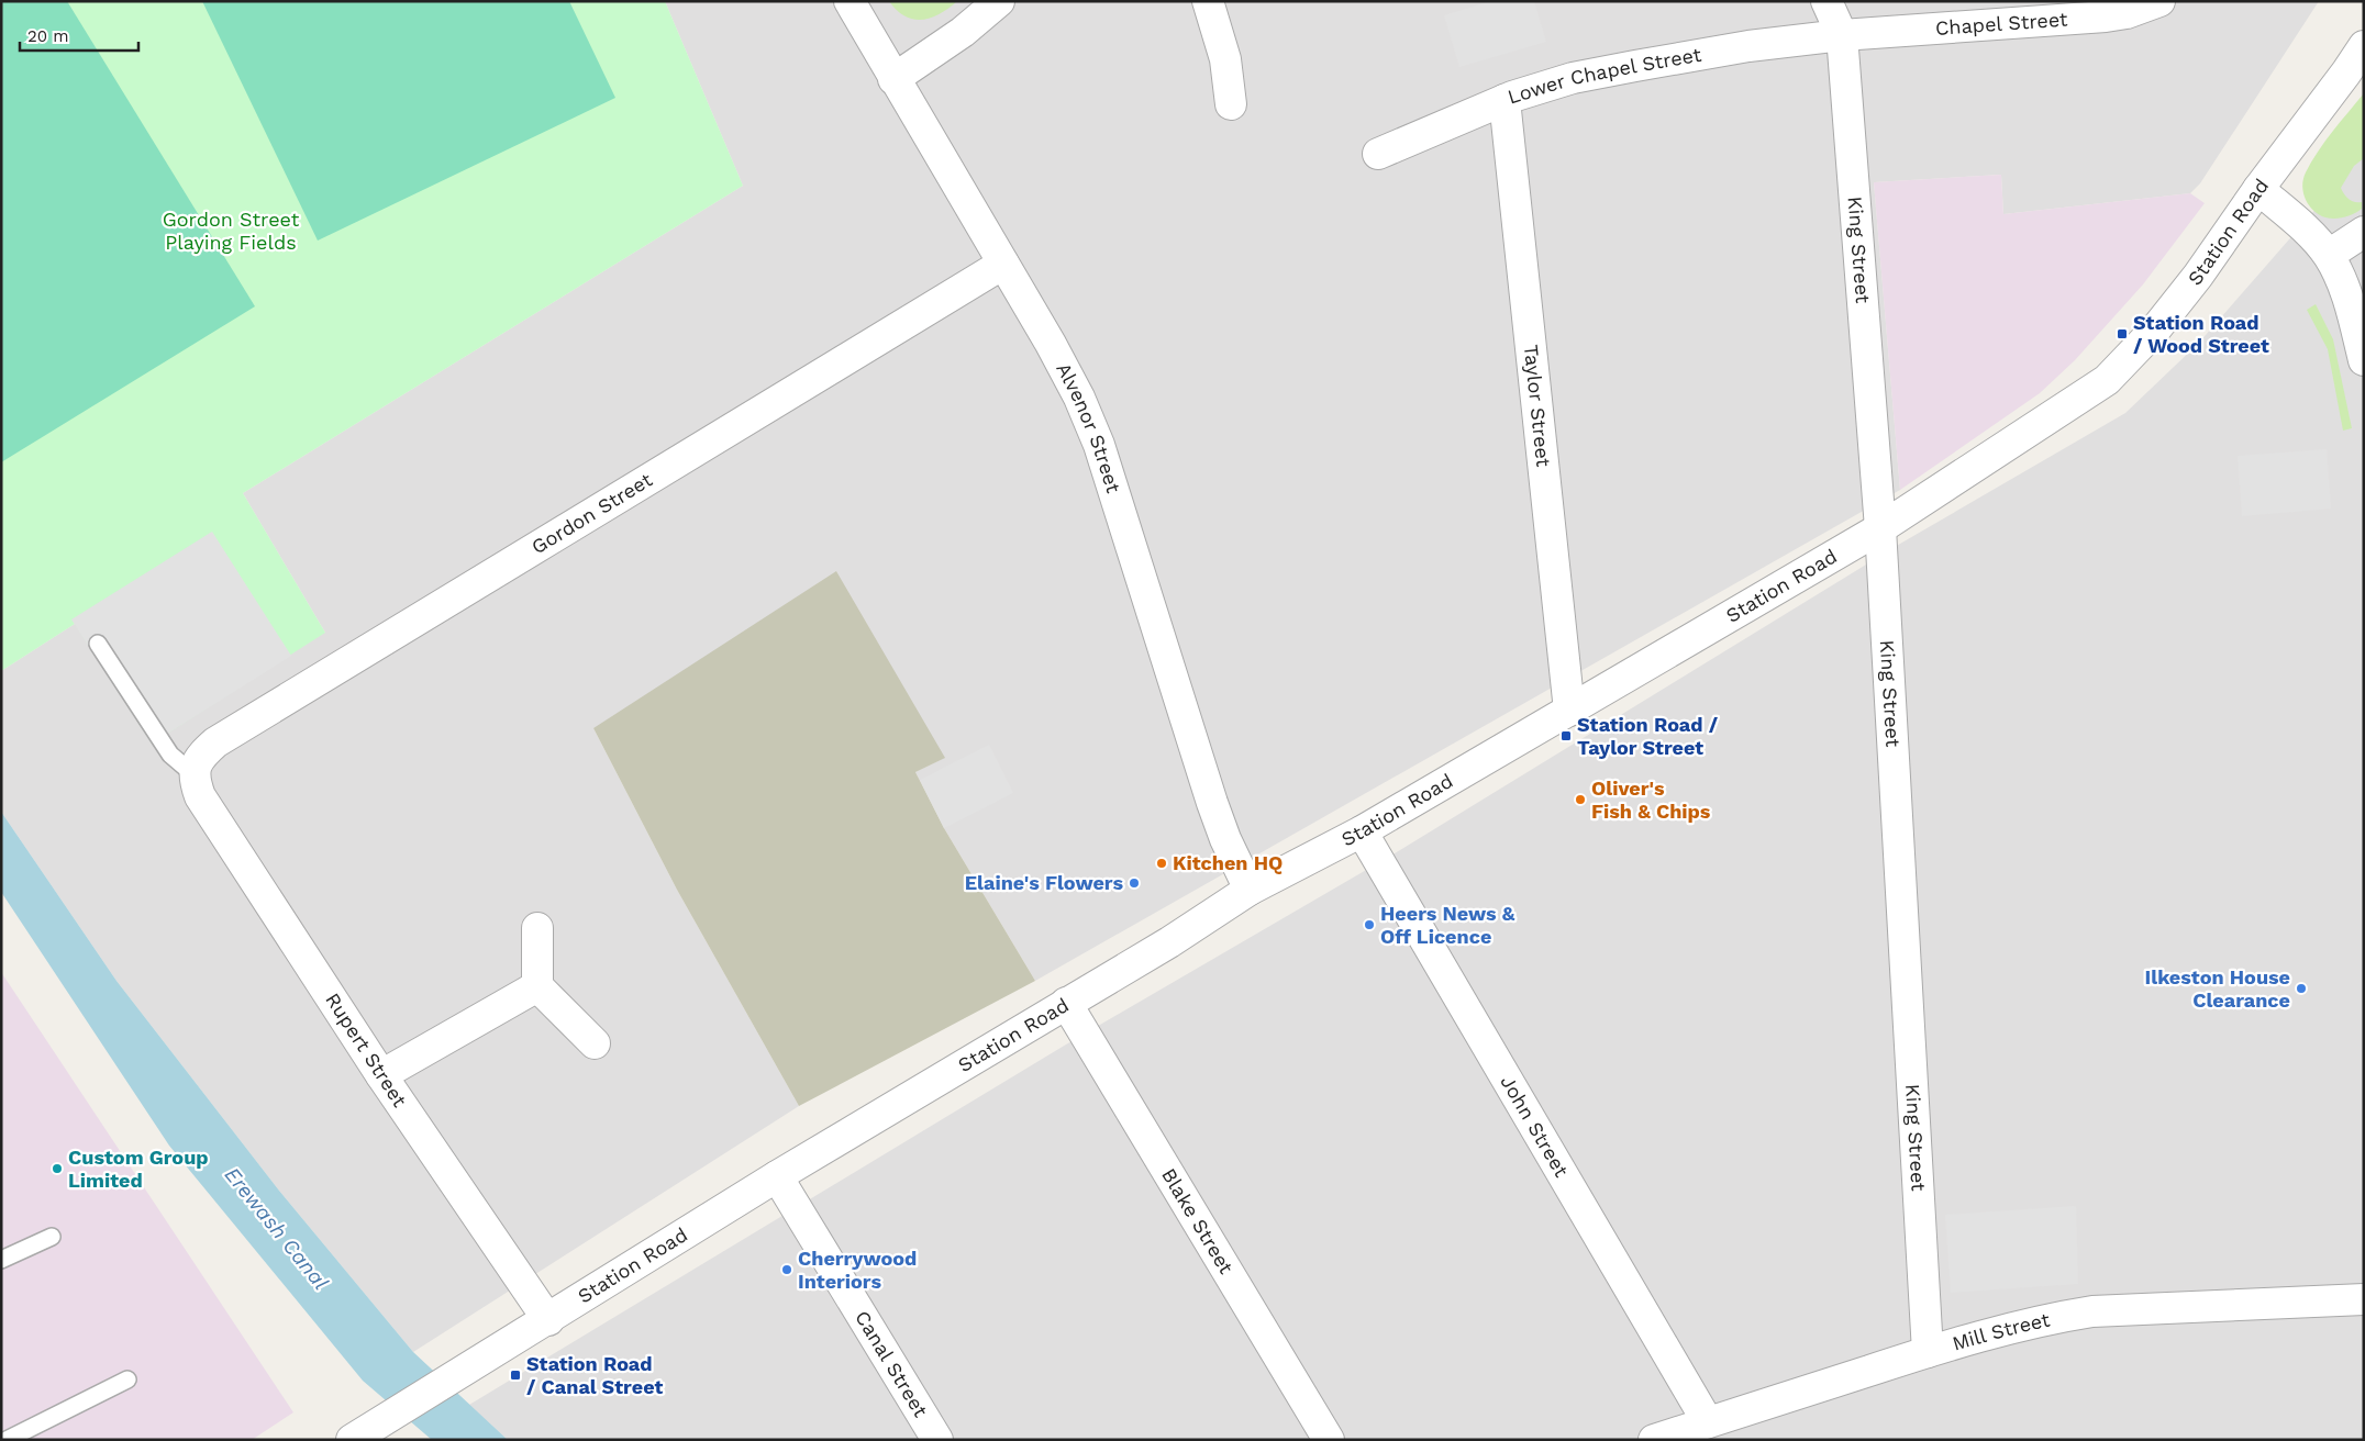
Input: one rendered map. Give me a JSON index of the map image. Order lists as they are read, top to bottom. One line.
{"streets":{"street":["Chapel Street","Lower Chapel Street","Station Road","King Street","Taylor Street","Alvenor Street","Gordon Street","Rupert Street","John Street","Blake Street","Mill Street","Canal Street"]},"crossings":[["Chapel Street","Lower Chapel Street"],["Chapel Street","King Street"],["Lower Chapel Street","King Street"],["Lower Chapel Street","Taylor Street"],["Station Road","King Street"],["Station Road","Taylor Street"],["Station Road","Alvenor Street"],["Station Road","Rupert Street"],["Station Road","John Street"],["Station Road","Blake Street"],["Station Road","Canal Street"],["King Street","Mill Street"],["Alvenor Street","Gordon Street"],["Gordon Street","Rupert Street"],["John Street","Mill Street"]],"water":["Erewash Canal"],"parks":["Gordon Street Playing Fields"],"places":{"transit":["Station Road / Wood Street","Station Road / Taylor Street","Station Road / Canal Street"],"other":["Oliver's Fish & Chips","Kitchen HQ","Elaine's Flowers","Heers News & Off Licence","Ilkeston House Clearance","Custom Group Limited","Cherrywood Interiors"]},"scale_bar":"20 m"}
